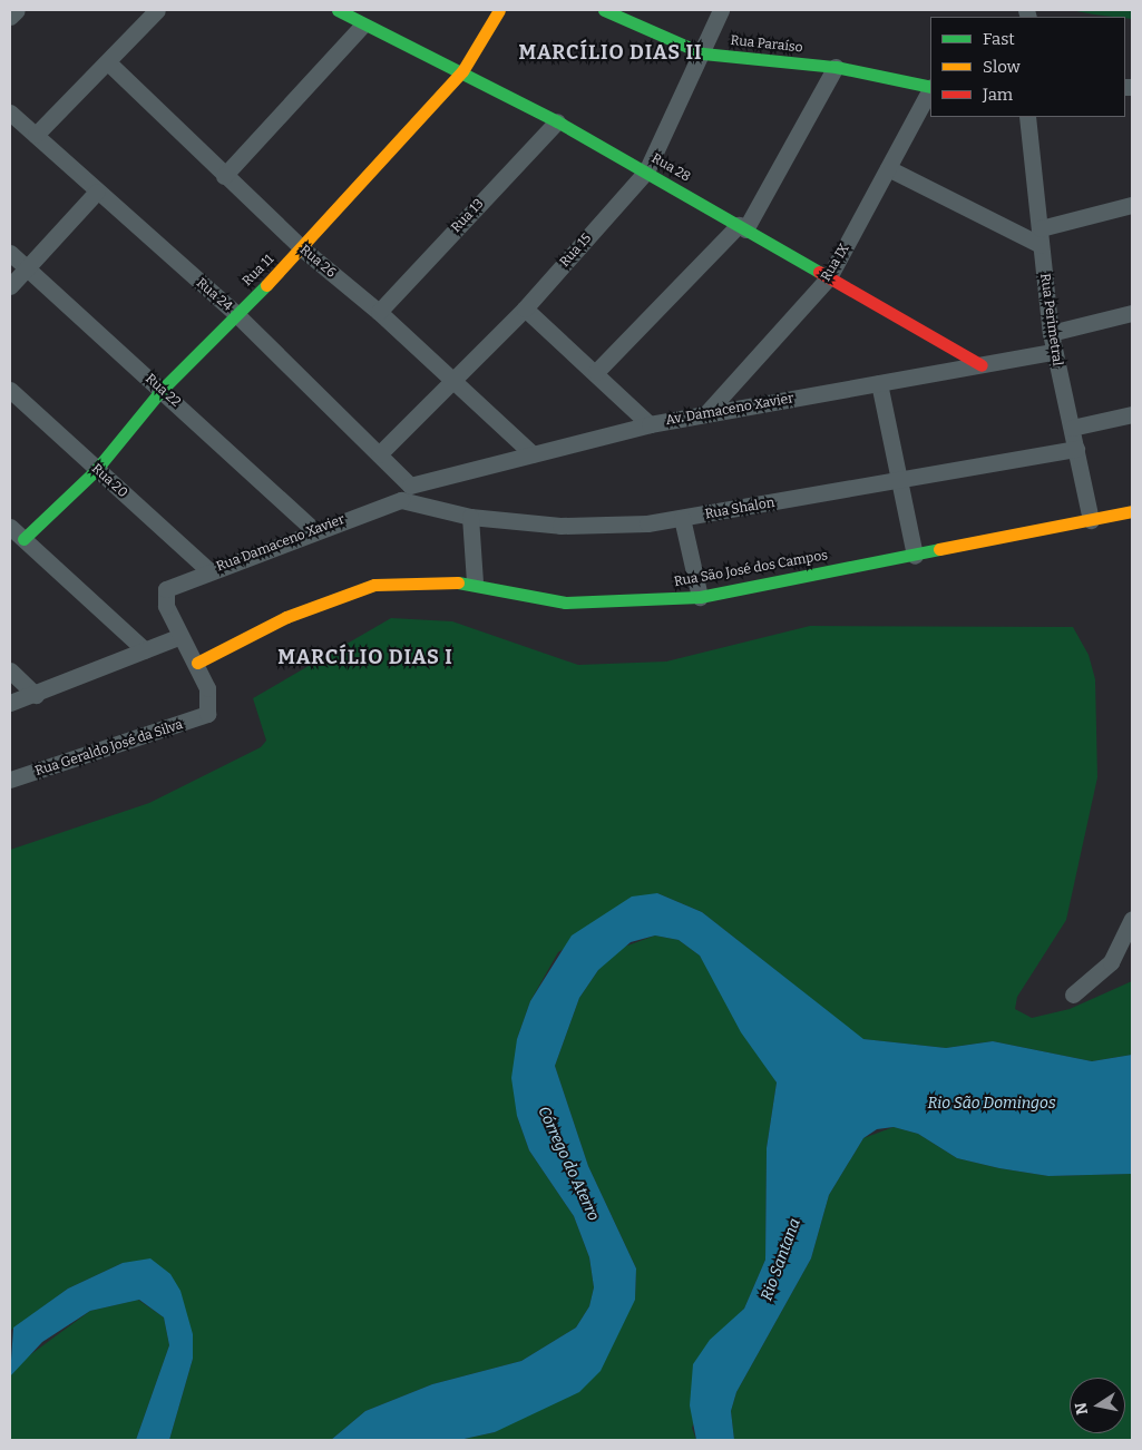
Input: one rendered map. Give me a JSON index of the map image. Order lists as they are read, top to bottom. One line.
{"streets":{"street":["Rua Paraíso","Rua 28","Rua 13","Rua 15","Rua 26","Rua IX","Rua 11","Rua 24","Rua Perimetral","Rua 22","Av. Damaceno Xavier","Rua 20","Rua Shalon","Rua Damaceno Xavier","Rua São José dos Campos","Rua Geraldo José da Silva"]},"crossings":[["Rua Paraíso","Rua 15"],["Rua 28","Rua 13"],["Rua 28","Rua 15"],["Rua 28","Rua IX"],["Rua 28","Rua 11"],["Rua 28","Av. Damaceno Xavier"],["Rua 13","Rua 26"],["Rua 15","Rua 26"],["Rua 15","Rua 24"],["Rua 26","Rua 11"],["Rua 26","Av. Damaceno Xavier"],["Rua IX","Av. Damaceno Xavier"],["Rua 11","Rua 24"],["Rua 11","Rua 22"],["Rua 11","Rua 20"],["Rua 24","Av. Damaceno Xavier"],["Rua 24","Rua Shalon"],["Rua 24","Rua Damaceno Xavier"],["Rua Perimetral","Av. Damaceno Xavier"],["Rua Perimetral","Rua Shalon"],["Rua Perimetral","Rua São José dos Campos"],["Rua 22","Rua Damaceno Xavier"],["Av. Damaceno Xavier","Rua Shalon"],["Av. Damaceno Xavier","Rua Damaceno Xavier"],["Rua 20","Rua Damaceno Xavier"],["Rua Shalon","Rua Damaceno Xavier"],["Rua São José dos Campos","Rua Geraldo José da Silva"]],"districts":["MARCÍLIO DIAS II","MARCÍLIO DIAS I"],"water":["Rio São Domingos","Córrego do Aterro","Rio Santana"],"legend":["Fast","Slow","Jam"],"north":"left"}
